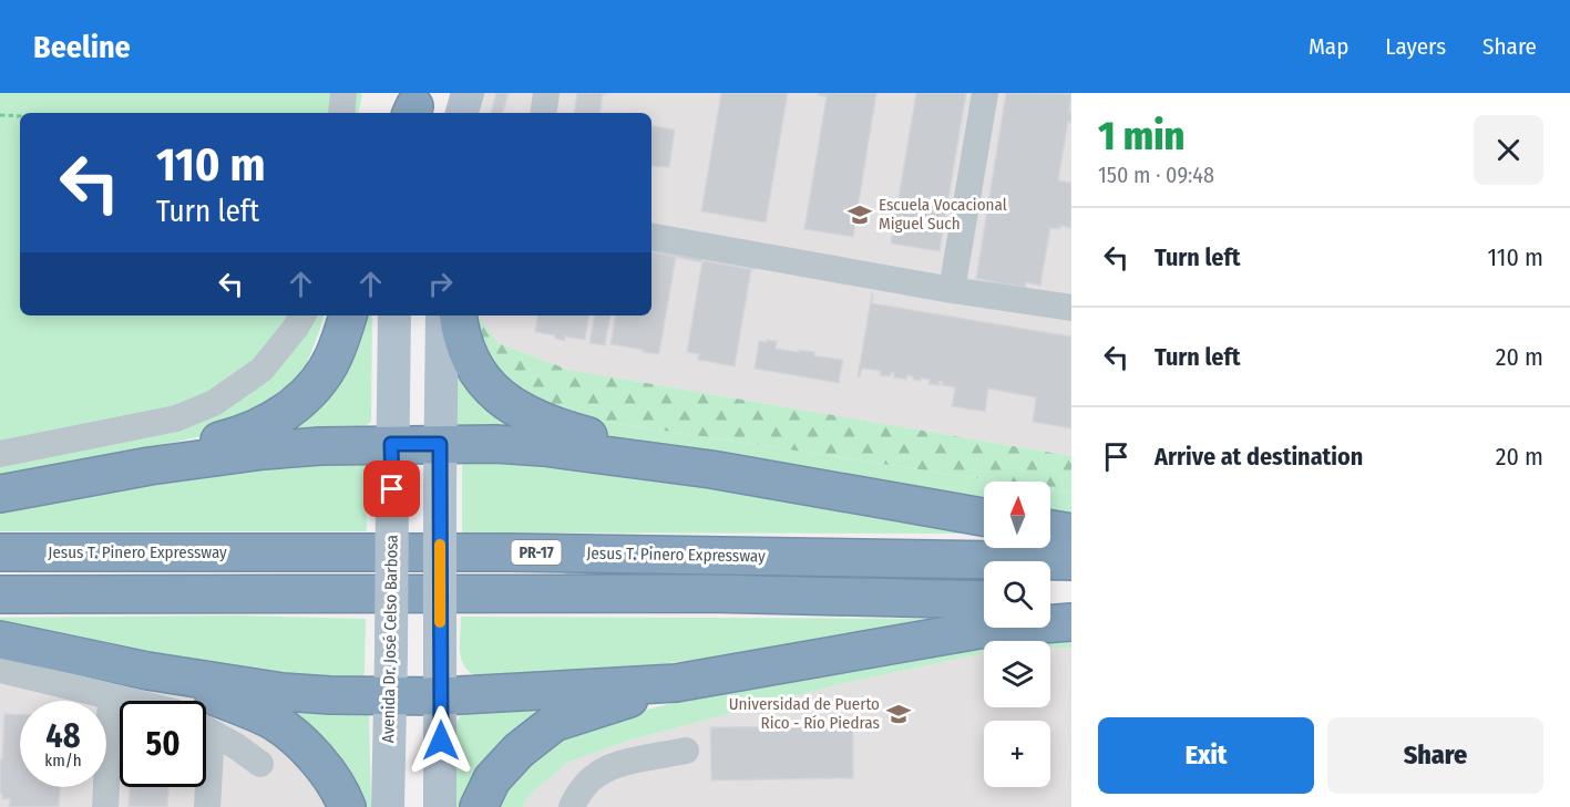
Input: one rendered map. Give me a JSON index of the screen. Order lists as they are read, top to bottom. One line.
{"streets":{"highway":["Jesus T. Pinero Expressway","PR-17"],"main road":["Avenida Dr. José Celso Barbosa"]},"places":{"school or university":["Escuela Vocacional Miguel Such","Universidad de Puerto Rico - Río Piedras"]},"north":"top","page":{"header":"Beeline","nav":["Map","Layers","Share"],"heading":["1 min","150 m · 09:48"],"turn":["110 m","Turn left"],"list":[{"name":"Turn left","value":"110 m"},{"name":"Turn left","value":"20 m"},{"name":"Arrive at destination","value":"20 m"}],"map_buttons":"+","speed":"48 km/h","limit":"50","buttons":["Exit","Share"]}}
